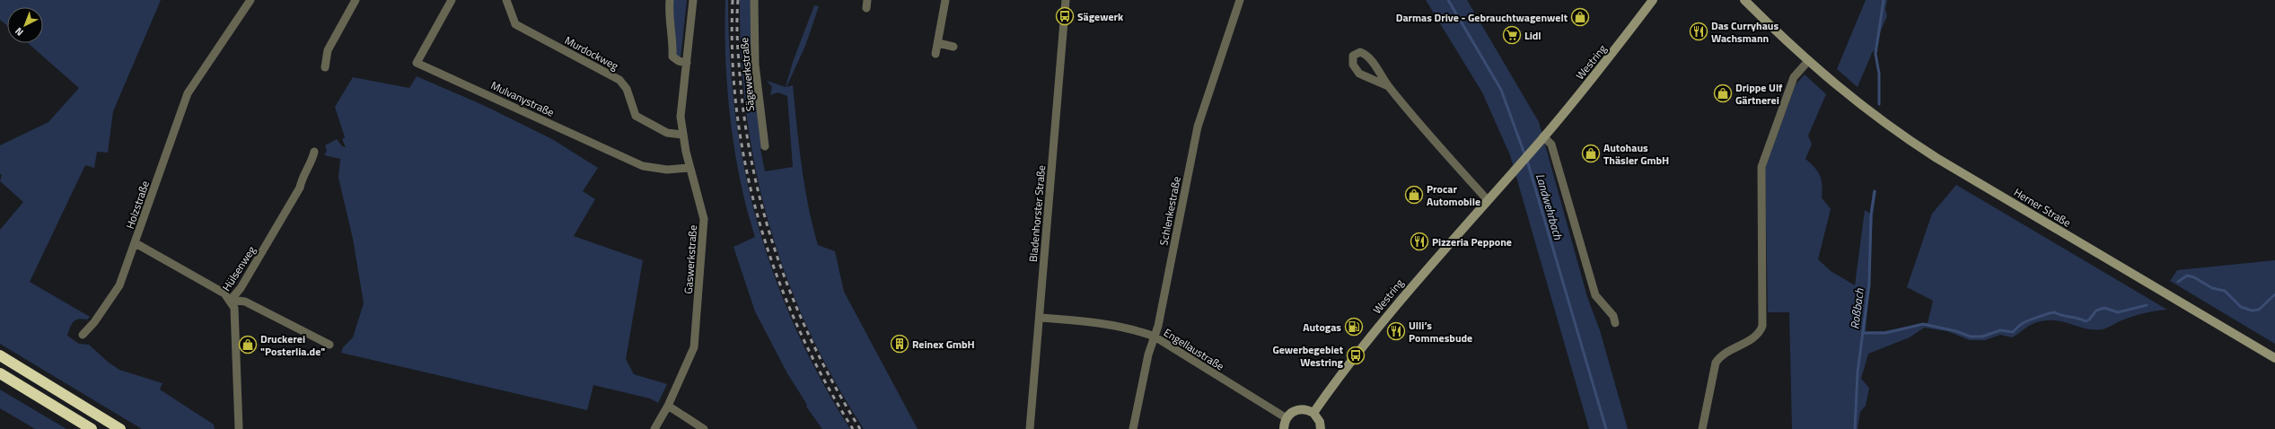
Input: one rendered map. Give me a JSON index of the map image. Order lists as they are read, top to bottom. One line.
{"streets":{"main road":["Westring","Herner Straße"],"street":["Murdockweg","Sägewerkstraße","Mulvanystraße","Holzstraße","Schlenkestraße","Bladenhorster Straße","Gaswerkstraße","Hülsenweg","Engellaustraße"]},"crossings":[["Murdockweg","Gaswerkstraße"],["Mulvanystraße","Gaswerkstraße"],["Holzstraße","Hülsenweg"],["Schlenkestraße","Engellaustraße"],["Bladenhorster Straße","Engellaustraße"]],"water":["Landwehrbach","Roßbach"],"places":{"bus stop":["Sägewerk","Gewerbegebiet Westring"],"shop":["Darmas Drive - Gebrauchtwagenwelt","Drippe Ulf Gärtnerei","Autohaus Thäsler GmbH","Procar Automobile","Druckerei \"Posterlia.de\""],"restaurant":["Das Curryhaus Wachsmann","Pizzeria Peppone","Ulli’s Pommesbude"],"supermarket":["Lidl"],"fuel station":["Autogas"],"building":["Reinex GmbH"]},"north":"bottom left"}
